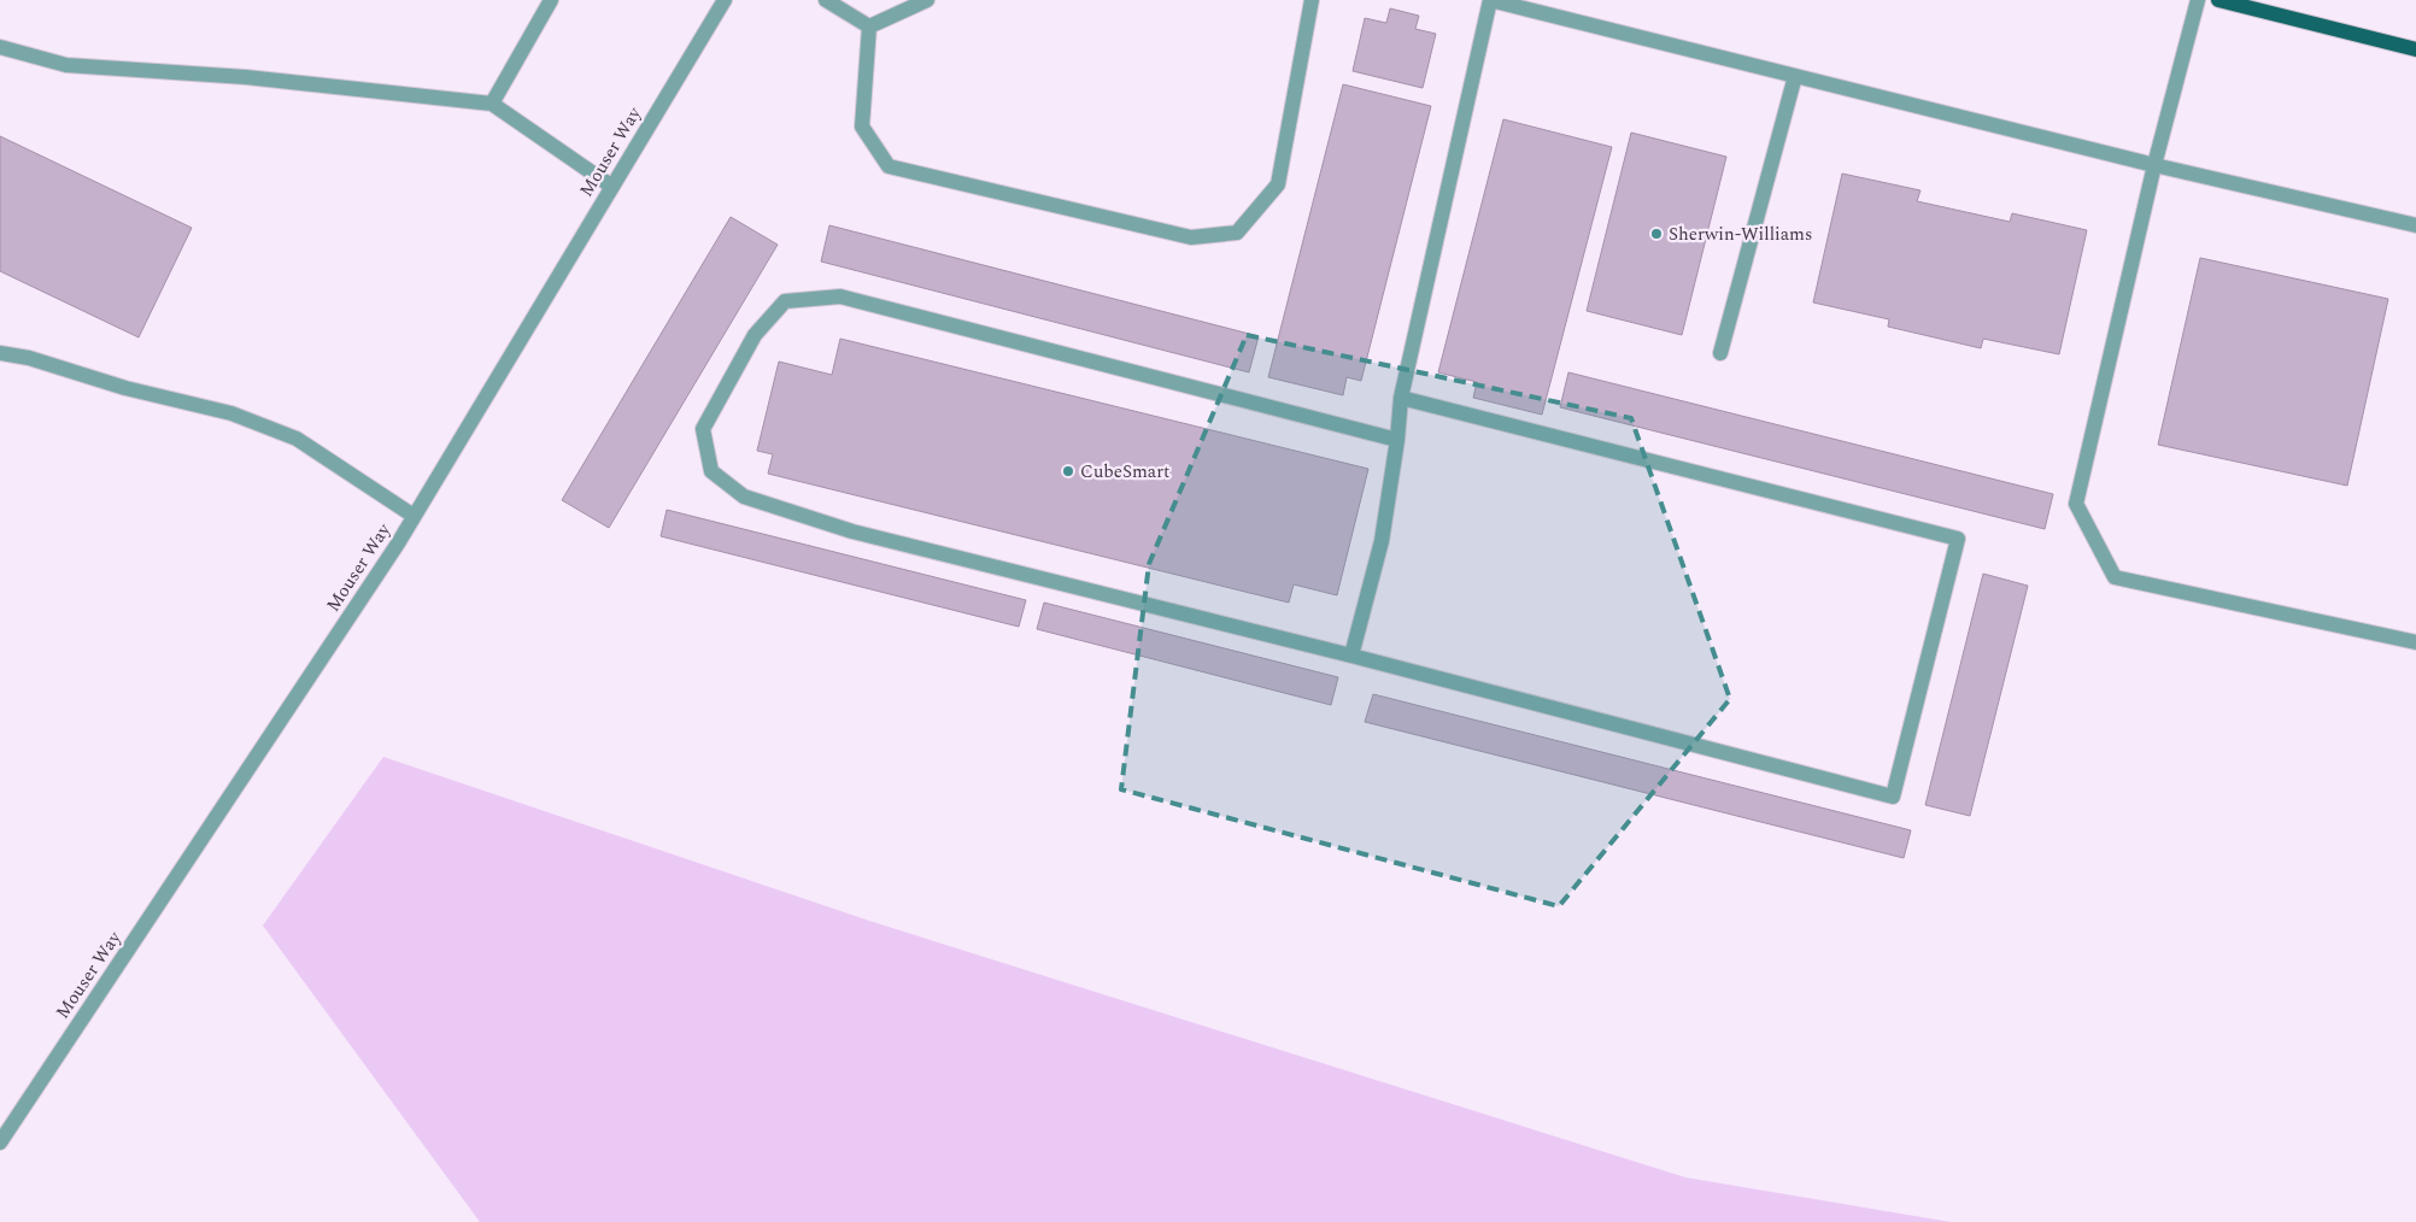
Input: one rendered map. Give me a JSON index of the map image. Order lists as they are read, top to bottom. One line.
{"streets":{"street":["Mouser Way"]},"places":["Sherwin-Williams","CubeSmart"]}
